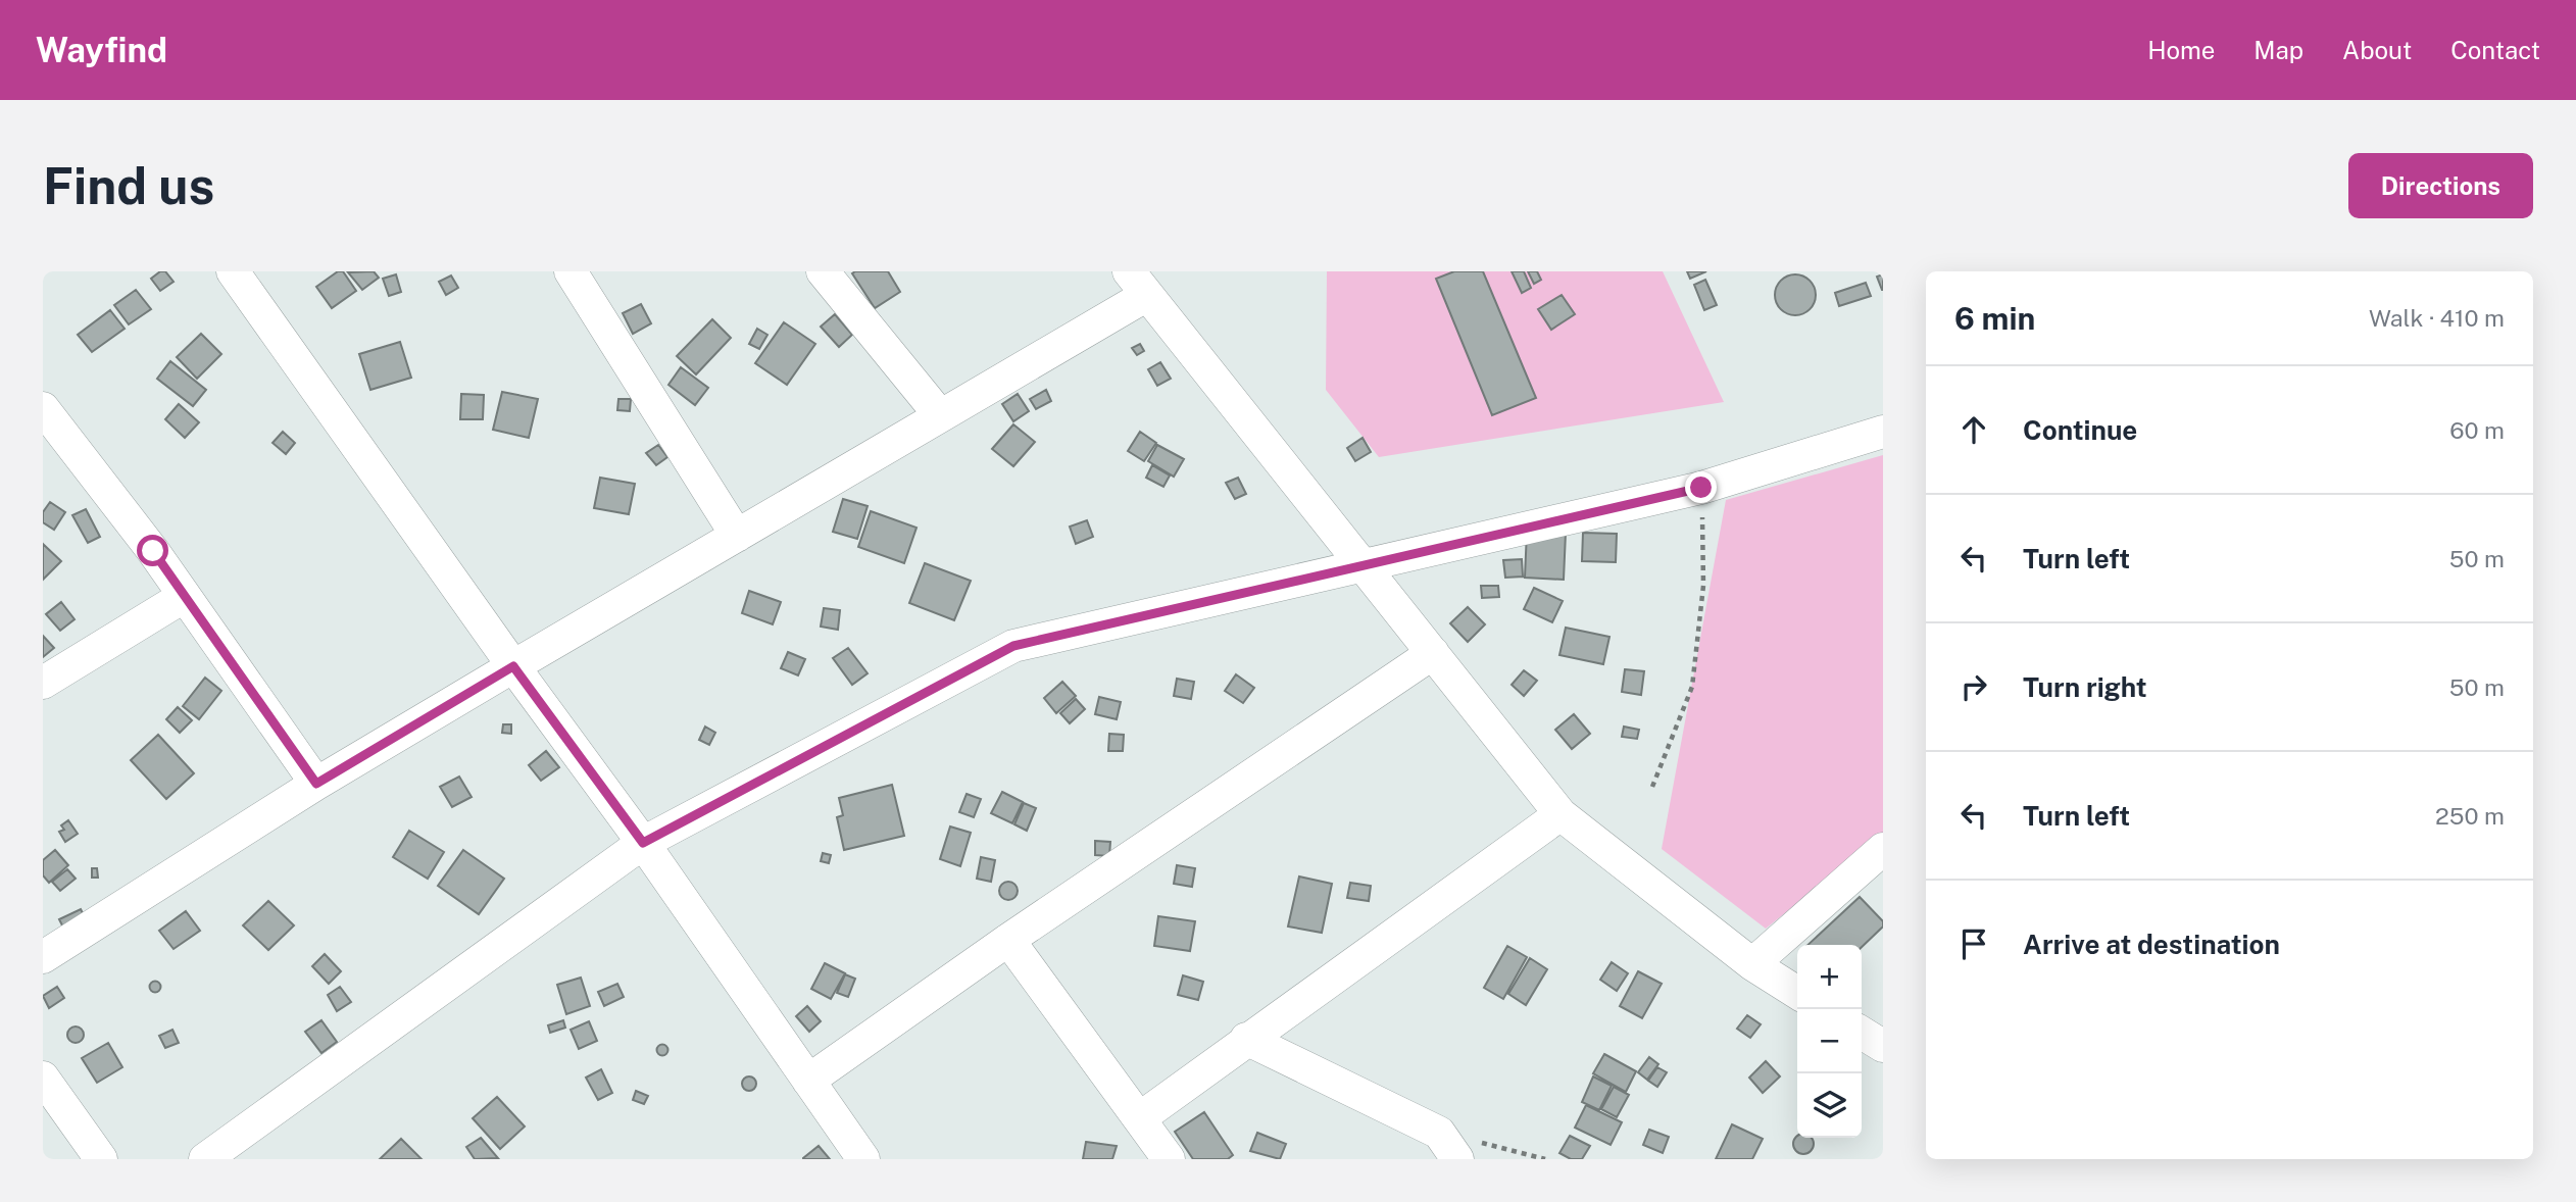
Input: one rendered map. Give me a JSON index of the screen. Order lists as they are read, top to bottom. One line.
{"page":{"header":"Wayfind","nav":["Home","Map","About","Contact"],"buttons":"Directions","title":"Find us","heading":["6 min","Walk · 410 m"],"list":[["Continue","60 m"],["Turn left","50 m"],["Turn right","50 m"],["Turn left","250 m"],"Arrive at destination"],"map_buttons":["+","−"]}}
